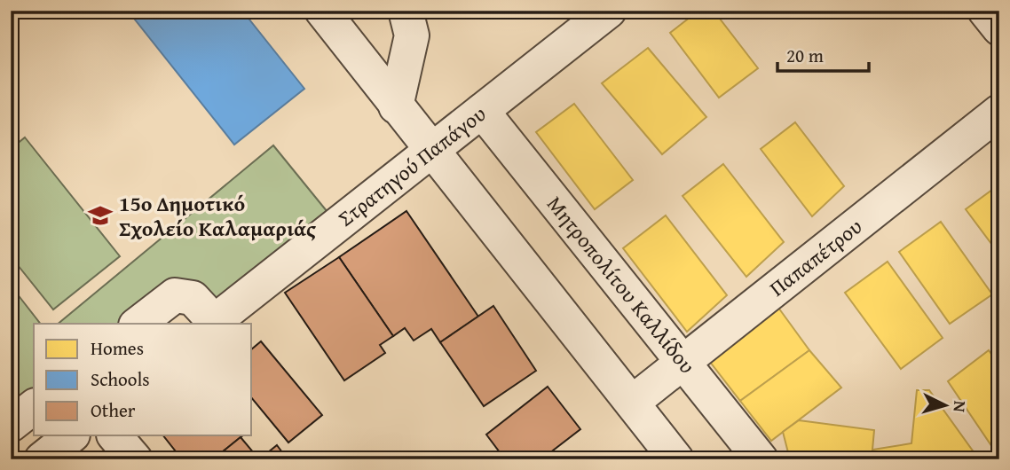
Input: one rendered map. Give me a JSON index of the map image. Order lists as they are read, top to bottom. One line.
{"streets":{"street":["Στρατηγού Παπάγου","Παπαπέτρου","Μητροπολίτου Καλλίδου"]},"crossings":[["Στρατηγού Παπάγου","Μητροπολίτου Καλλίδου"],["Παπαπέτρου","Μητροπολίτου Καλλίδου"]],"places":{"school or university":["15ο Δημοτικό Σχολείο Καλαμαριάς"]},"legend":["Homes","Schools","Other"],"scale_bar":"20 m","north":"right"}
